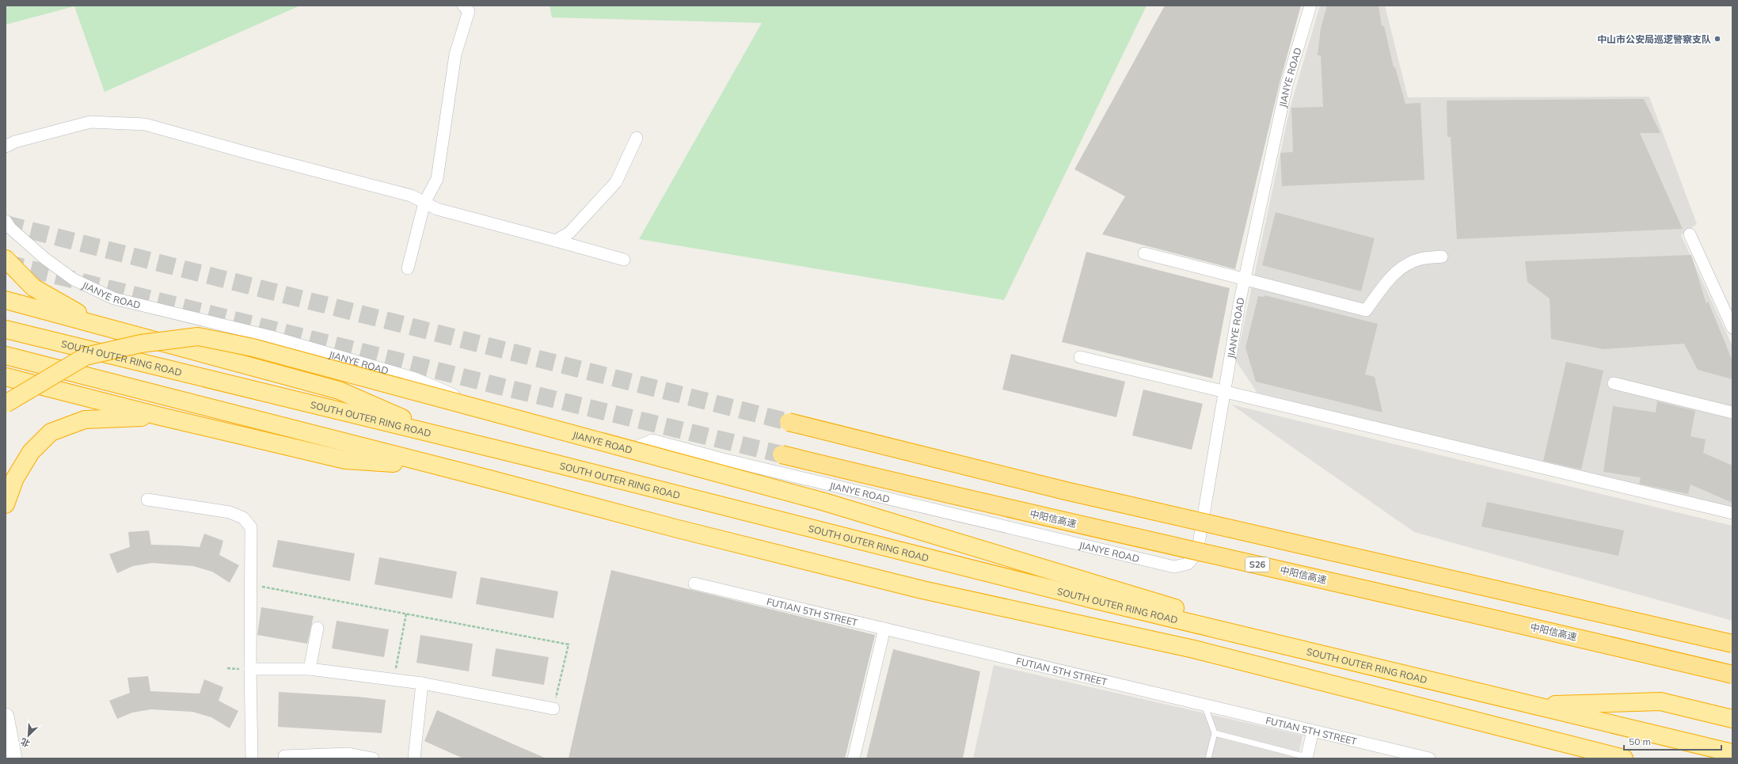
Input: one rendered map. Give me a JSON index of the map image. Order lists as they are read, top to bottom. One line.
{"streets":{"highway":["SOUTH OUTER RING ROAD","中阳信高速","S26"],"street":["JIANYE ROAD","FUTIAN 5TH STREET"]},"places":["中山市公安局巡逻警察支队"],"scale_bar":"50 m","north":"bottom left"}
